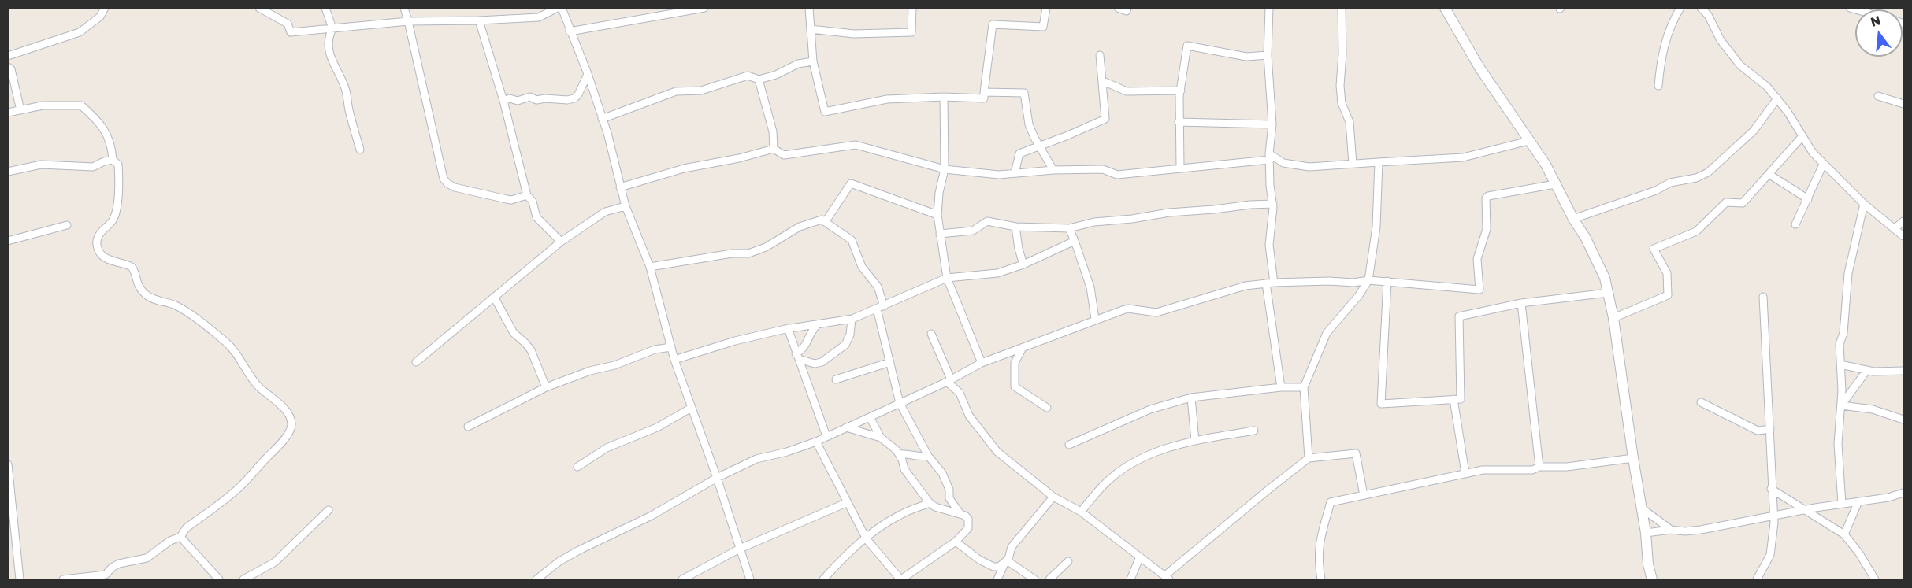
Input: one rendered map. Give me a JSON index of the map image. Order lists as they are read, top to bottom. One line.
{"north":"top"}
